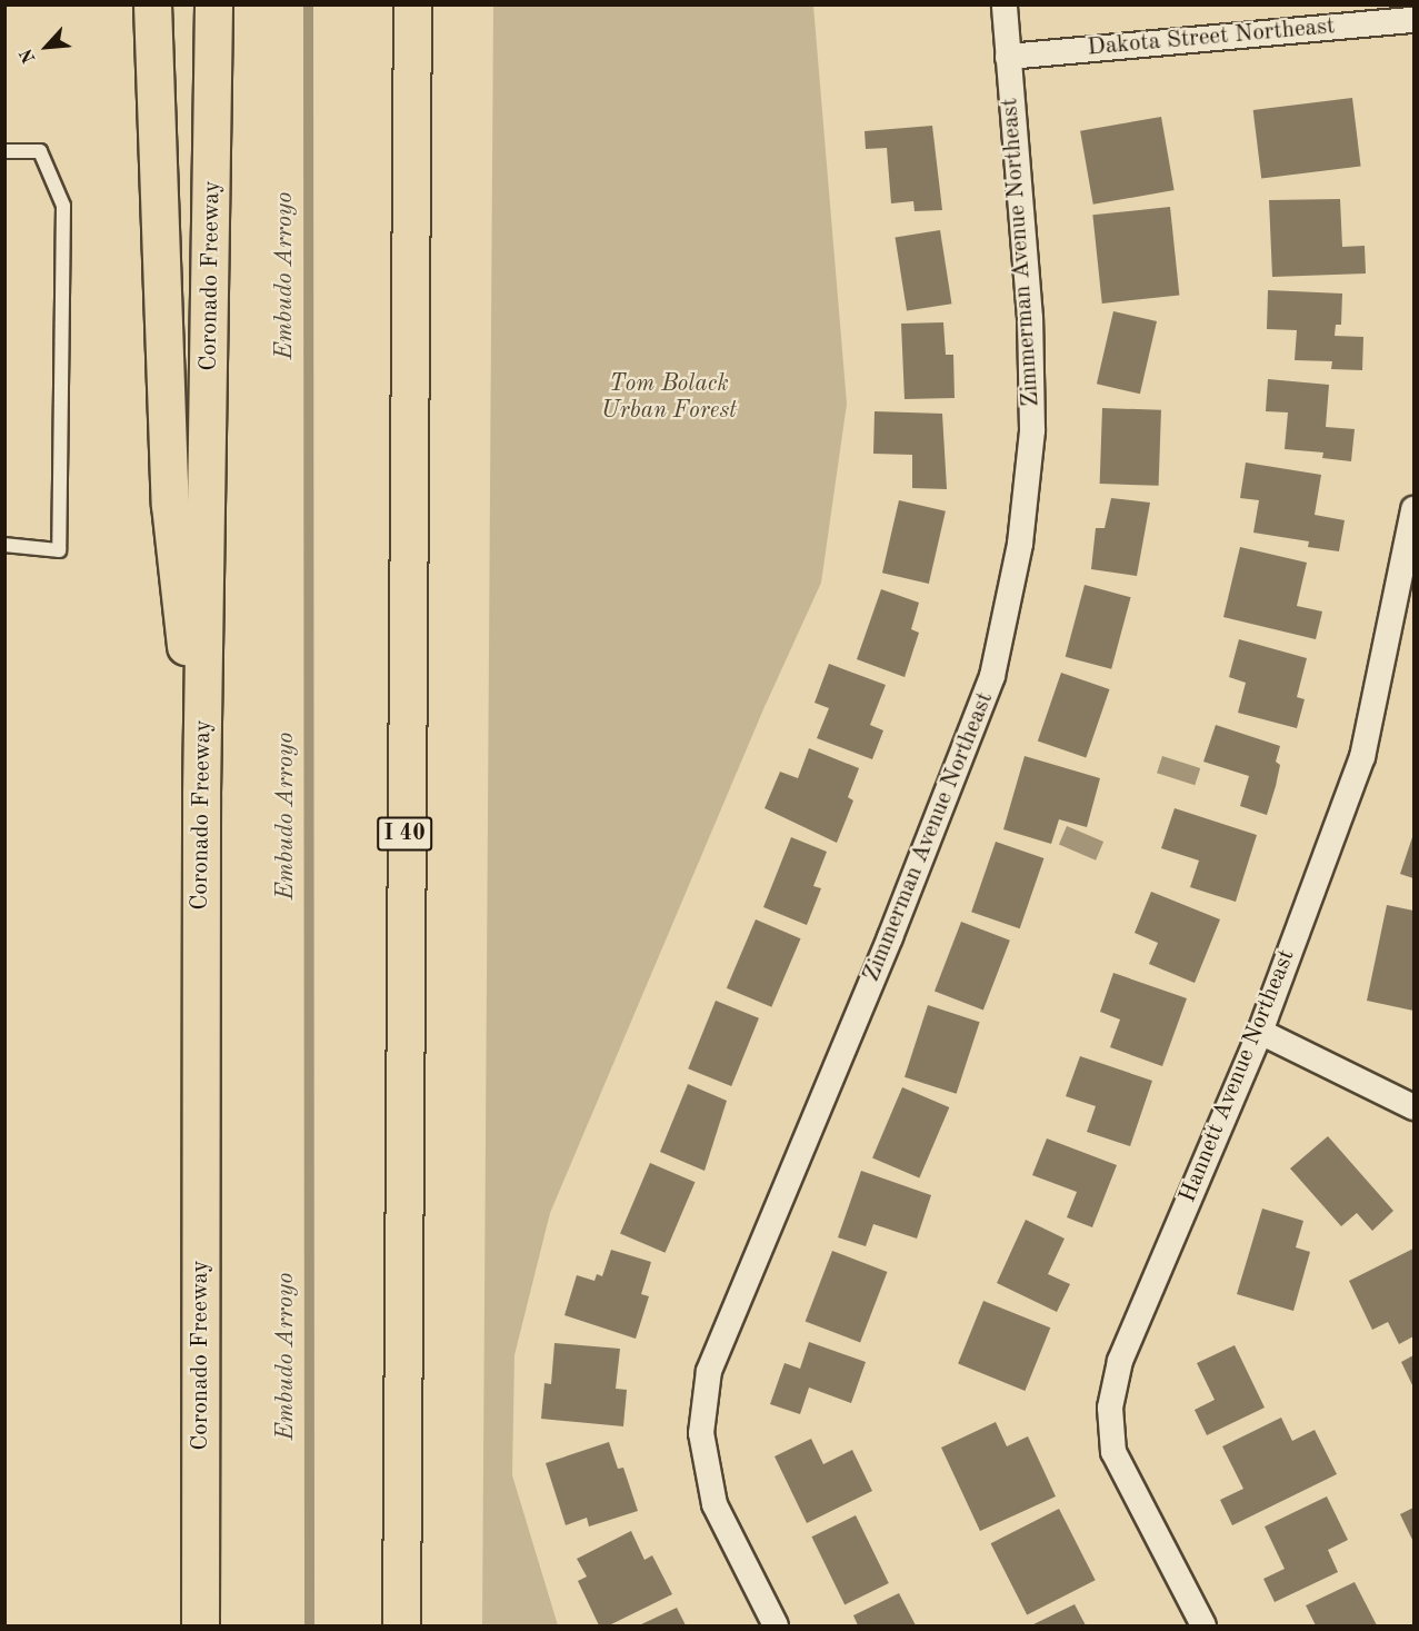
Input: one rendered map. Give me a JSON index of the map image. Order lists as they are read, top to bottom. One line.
{"streets":{"highway":["Coronado Freeway","I 40"],"street":["Dakota Street Northeast","Zimmerman Avenue Northeast","Hannett Avenue Northeast"]},"crossings":[["Dakota Street Northeast","Zimmerman Avenue Northeast"]],"water":["Embudo Arroyo"],"parks":["Tom Bolack Urban Forest"],"north":"bottom left"}
